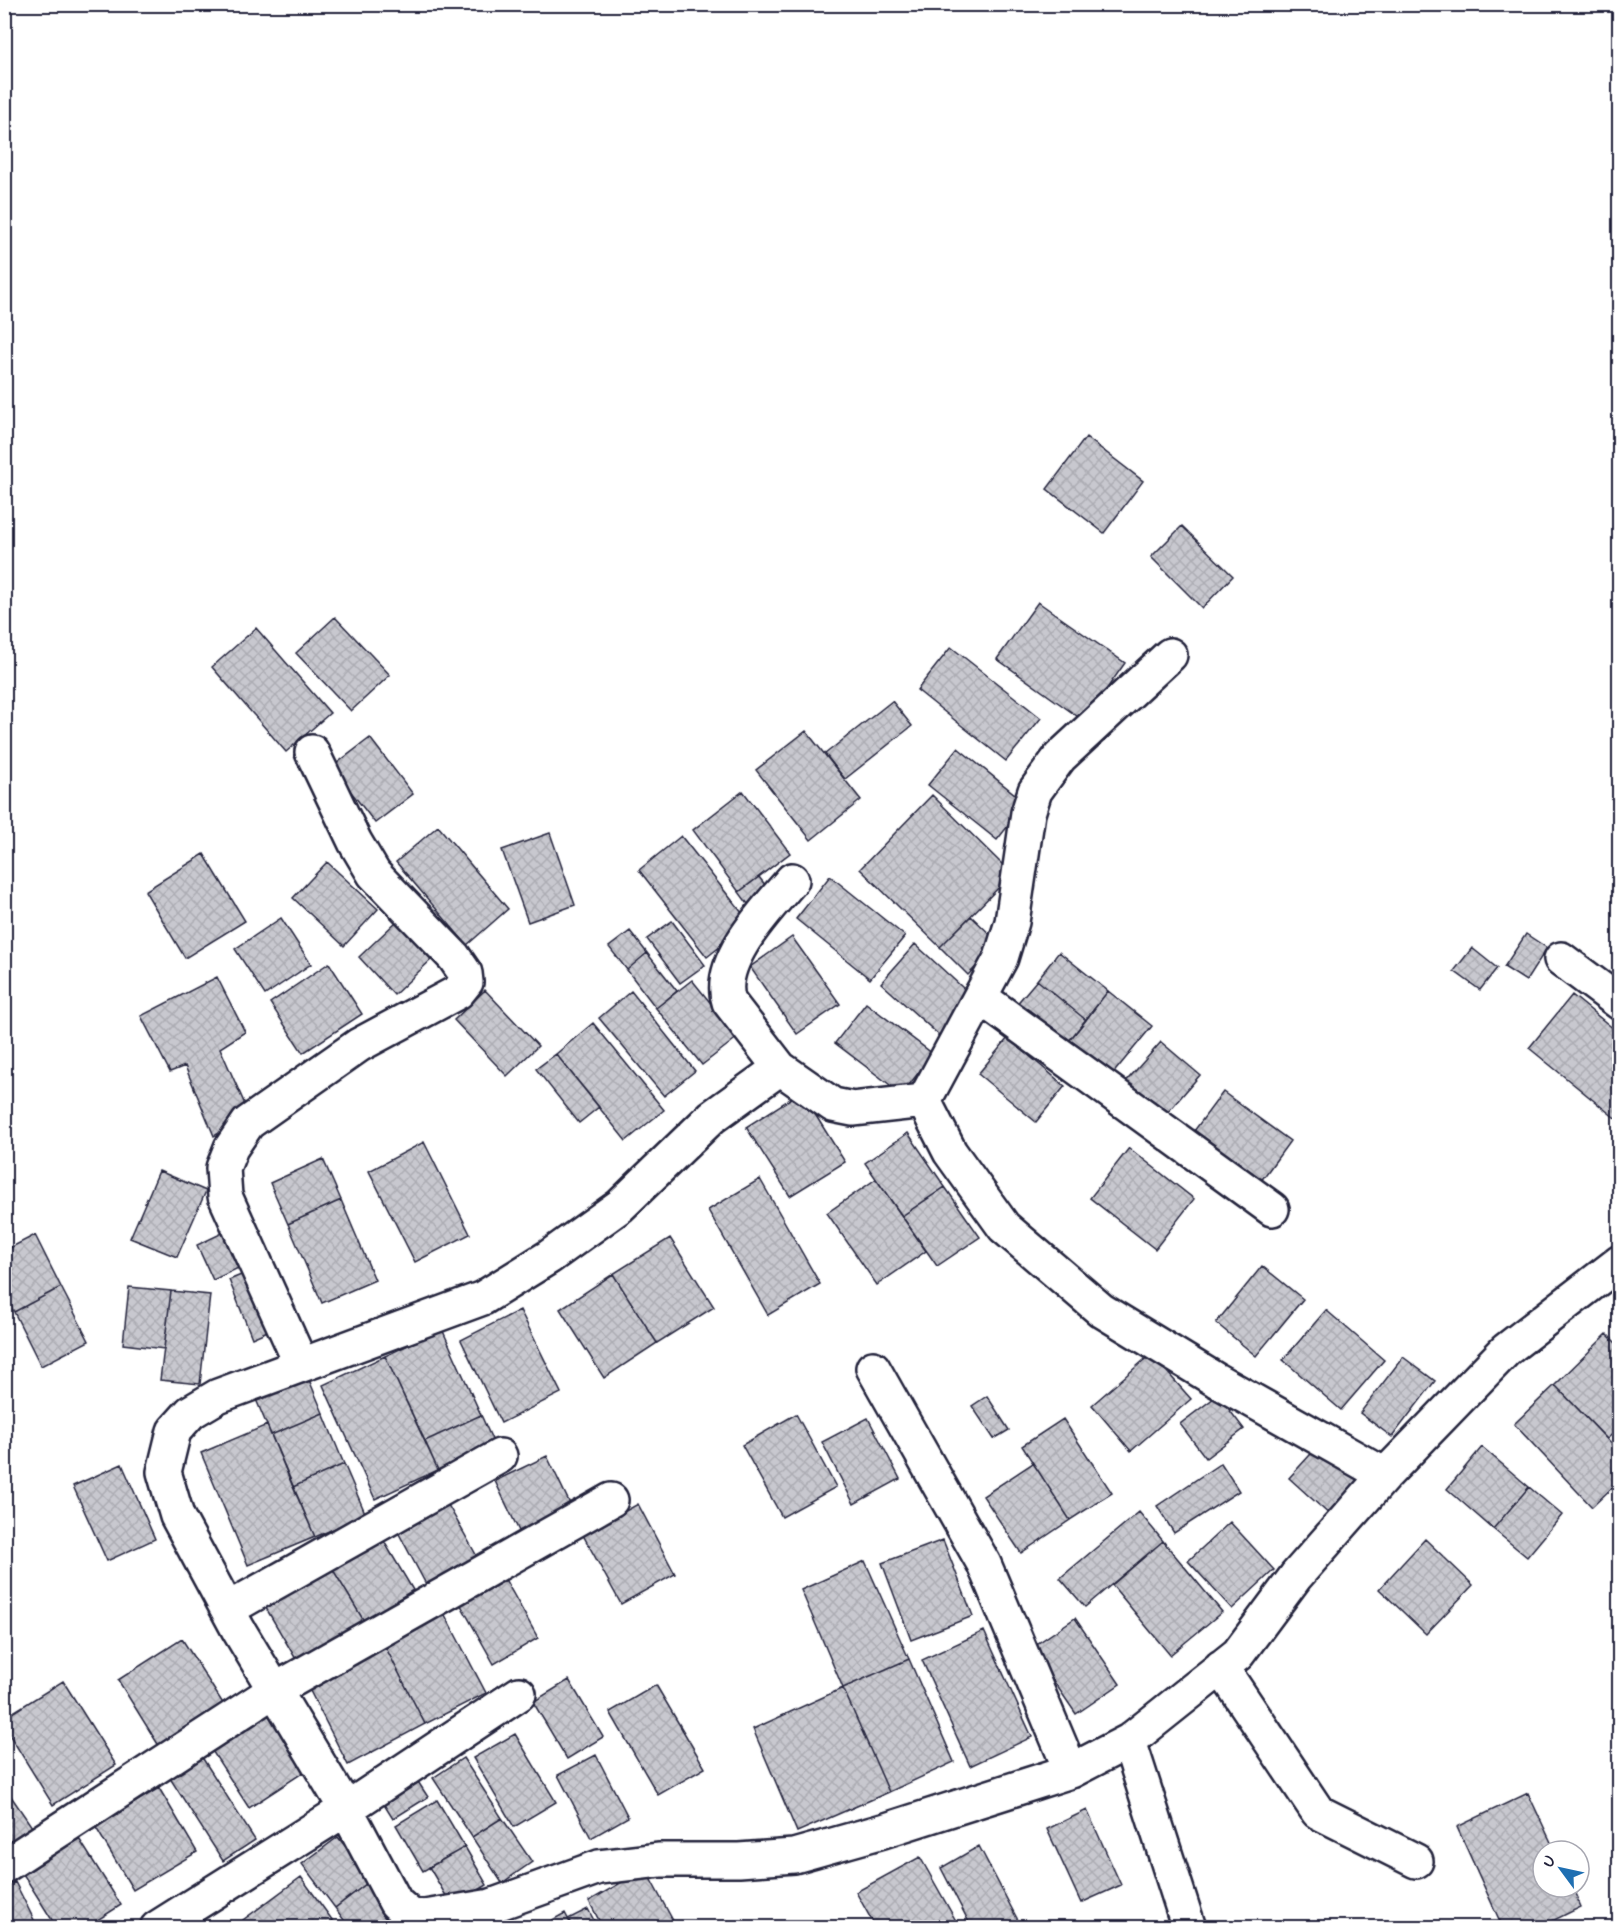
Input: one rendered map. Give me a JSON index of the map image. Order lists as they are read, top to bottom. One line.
{"north":"top left"}
